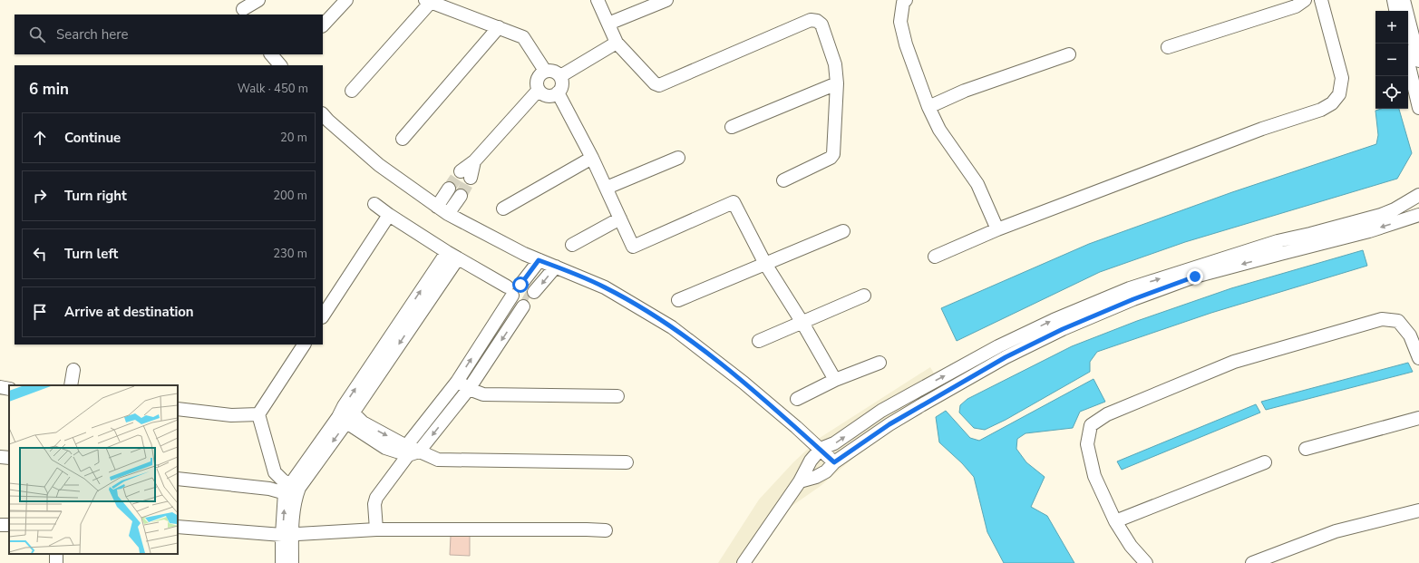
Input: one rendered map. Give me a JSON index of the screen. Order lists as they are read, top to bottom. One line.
{"page":{"map_buttons":["+","−"],"search":"Search here","heading":["6 min","Walk · 450 m"],"list":[["Continue","20 m"],["Turn right","200 m"],["Turn left","230 m"],"Arrive at destination"]}}
